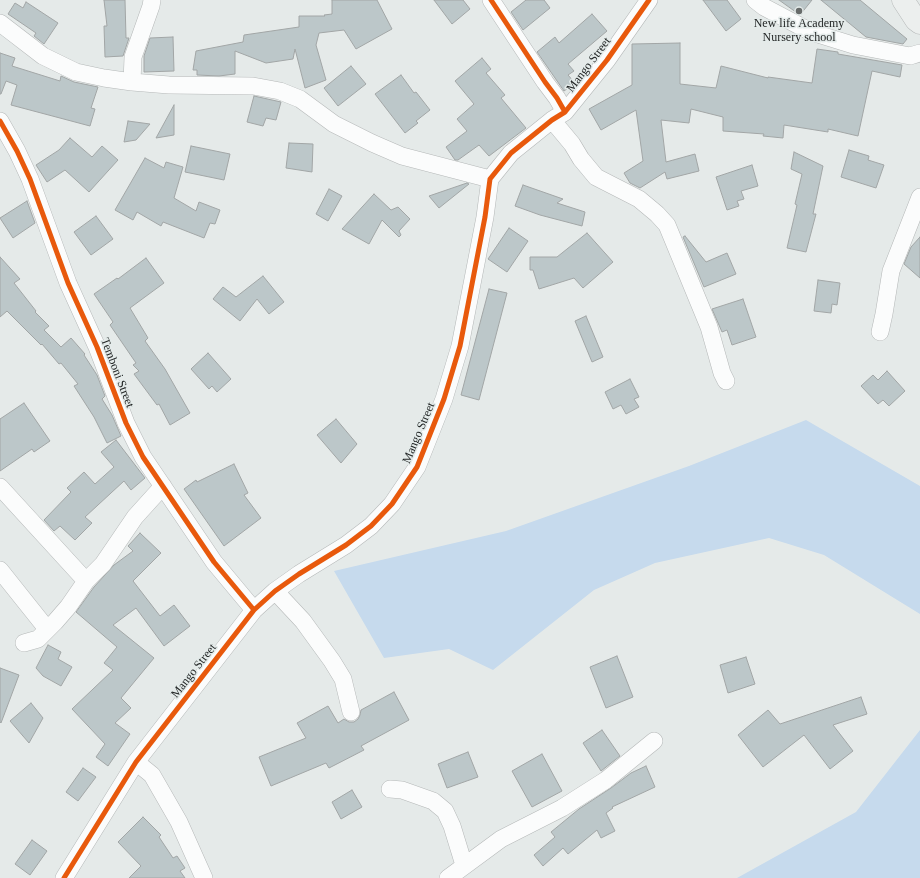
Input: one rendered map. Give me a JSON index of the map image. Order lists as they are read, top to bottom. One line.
{"streets":{"street":["Mango Street","Temboni Street"]},"crossings":[["Mango Street","Temboni Street"]],"places":["New life Academy Nursery school"]}
